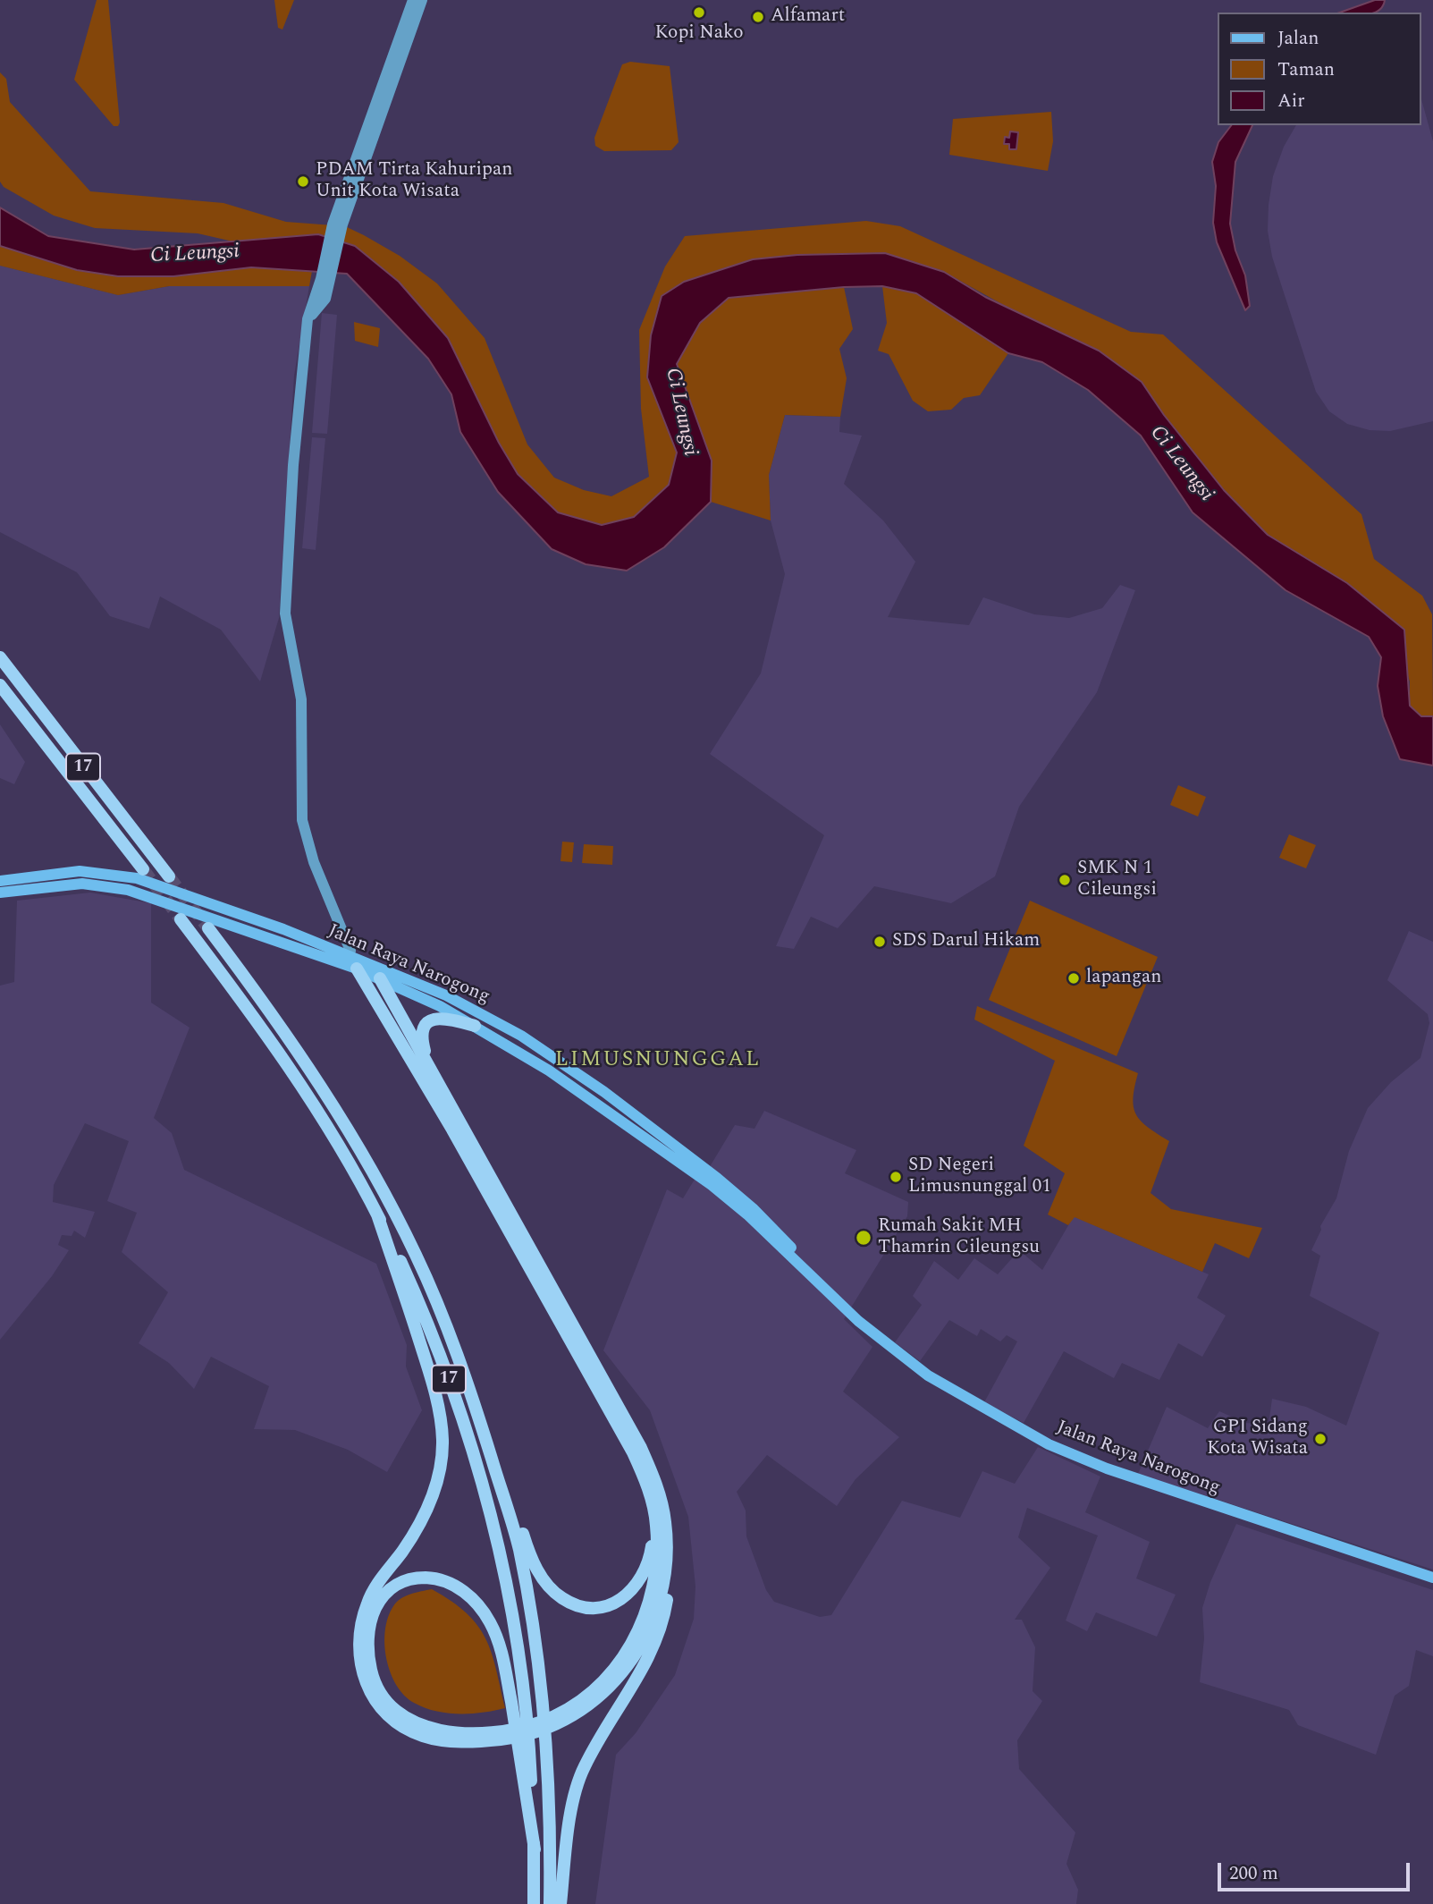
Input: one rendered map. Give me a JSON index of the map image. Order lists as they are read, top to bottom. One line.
{"streets":{"highway":["17"],"main road":["Jalan Raya Narogong"]},"districts":["LIMUSNUNGGAL"],"water":["Ci Leungsi"],"places":["Kopi Nako","Alfamart","PDAM Tirta Kahuripan Unit Kota Wisata","SMK N 1 Cileungsi","SDS Darul Hikam","lapangan","SD Negeri Limusnunggal 01","Rumah Sakit MH Thamrin Cileungsu","GPI Sidang Kota Wisata"],"legend":["Jalan","Taman","Air"],"scale_bar":"200 m"}
